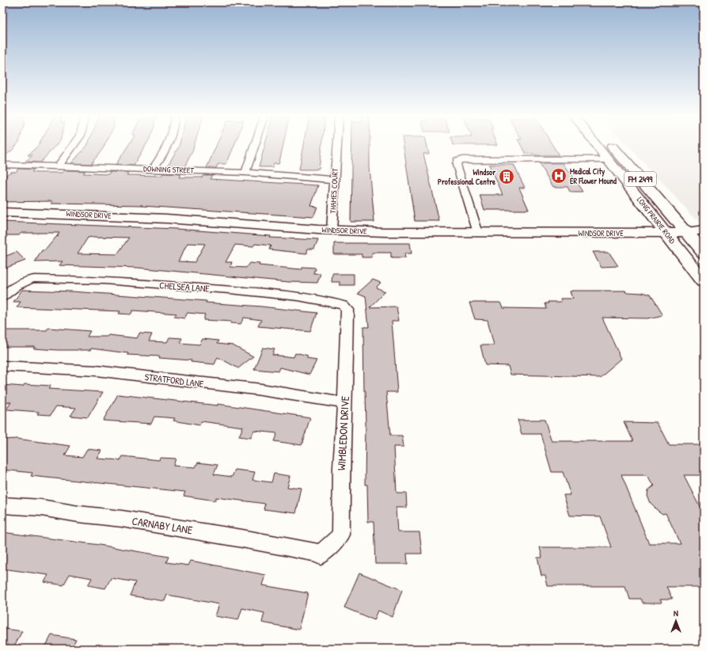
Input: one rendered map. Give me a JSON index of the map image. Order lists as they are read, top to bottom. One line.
{"streets":{"main road":["FM 2499","LONG PRAIRIE ROAD"],"street":["DOWNING STREET","THAMES COURT","WINDSOR DRIVE","CHELSEA LANE","STRATFORD LANE","WIMBLEDON DRIVE","CARNABY LANE"]},"crossings":[["DOWNING STREET","THAMES COURT"],["THAMES COURT","WINDSOR DRIVE"],["WINDSOR DRIVE","LONG PRAIRIE ROAD"],["CHELSEA LANE","WIMBLEDON DRIVE"],["STRATFORD LANE","WIMBLEDON DRIVE"],["WIMBLEDON DRIVE","CARNABY LANE"]],"places":{"hospital":["Medical City ER Flower Mound"],"building":["Windsor Professional Centre"]},"north":"top"}
